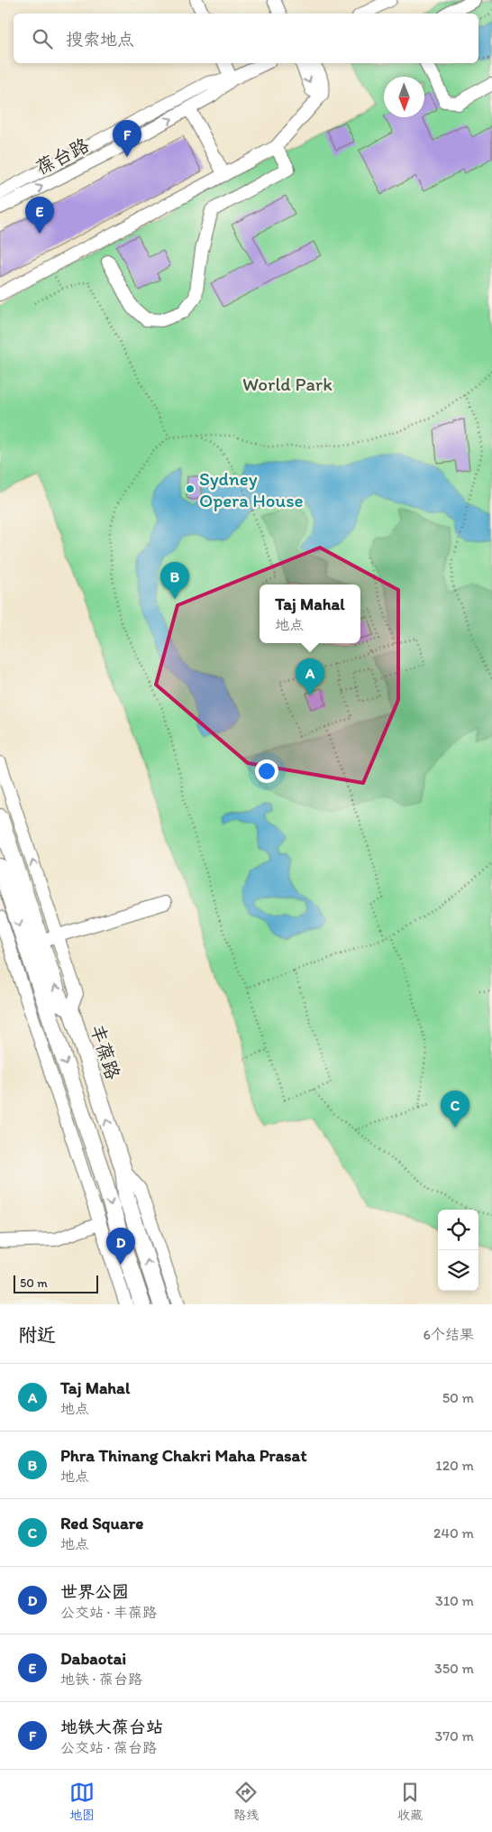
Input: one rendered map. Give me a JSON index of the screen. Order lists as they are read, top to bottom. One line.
{"streets":{"main road":["丰葆路"],"street":["葆台路"]},"parks":["World Park"],"places":["Sydney Opera House"],"scale_bar":"50 m","north":"bottom","page":{"search":"搜索地点","pins":["F","E","B","A","C","D"],"popup":["Taj Mahal","地点"],"scale":"50 m","heading":["附近","6个结果"],"list":[{"mark":"A","name":"Taj Mahal","note":"地点","value":"50 m"},{"mark":"B","name":"Phra Thinang Chakri Maha Prasat","note":"地点","value":"120 m"},{"mark":"C","name":"Red Square","note":"地点","value":"240 m"},{"mark":"D","name":"世界公园","note":"公交站 · 丰葆路","value":"310 m"},{"mark":"E","name":"Dabaotai","note":"地铁 · 葆台路","value":"350 m"},{"mark":"F","name":"地铁大葆台站","note":"公交站 · 葆台路","value":"370 m"}],"nav":["地图","路线","收藏"]}}
